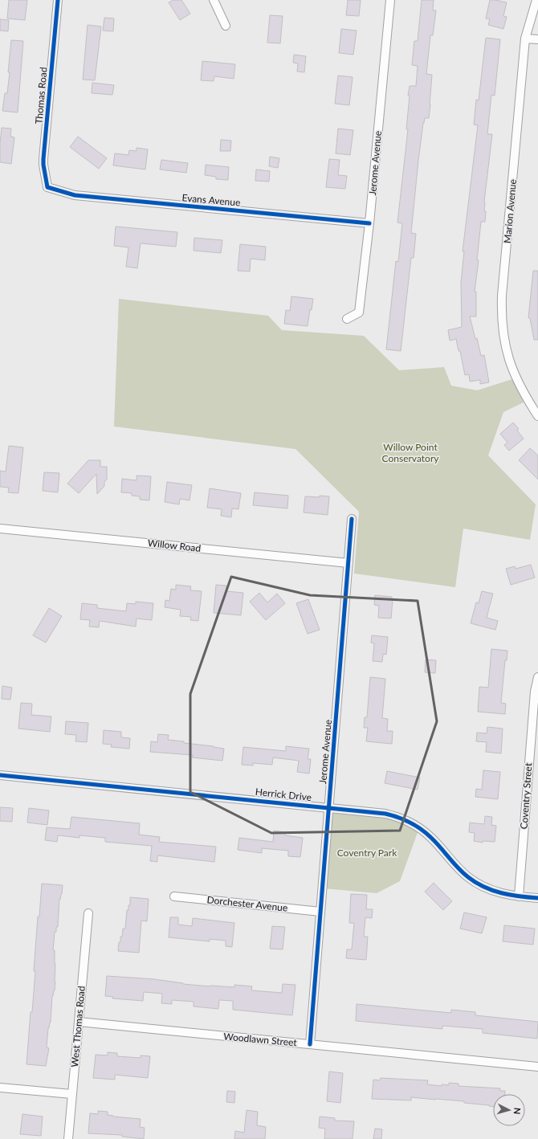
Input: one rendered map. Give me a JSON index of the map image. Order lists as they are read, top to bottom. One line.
{"streets":{"street":["Thomas Road","Jerome Avenue","Evans Avenue","Marion Avenue","Willow Road","Herrick Drive","Coventry Street","Dorchester Avenue","West Thomas Road","Woodlawn Street"]},"crossings":[["Thomas Road","Evans Avenue"],["Jerome Avenue","Evans Avenue"],["Jerome Avenue","Willow Road"],["Jerome Avenue","Herrick Drive"],["Jerome Avenue","Dorchester Avenue"],["Jerome Avenue","Woodlawn Street"],["Herrick Drive","Coventry Street"],["West Thomas Road","Woodlawn Street"]],"parks":["Willow Point Conservatory","Coventry Park"],"north":"right"}
